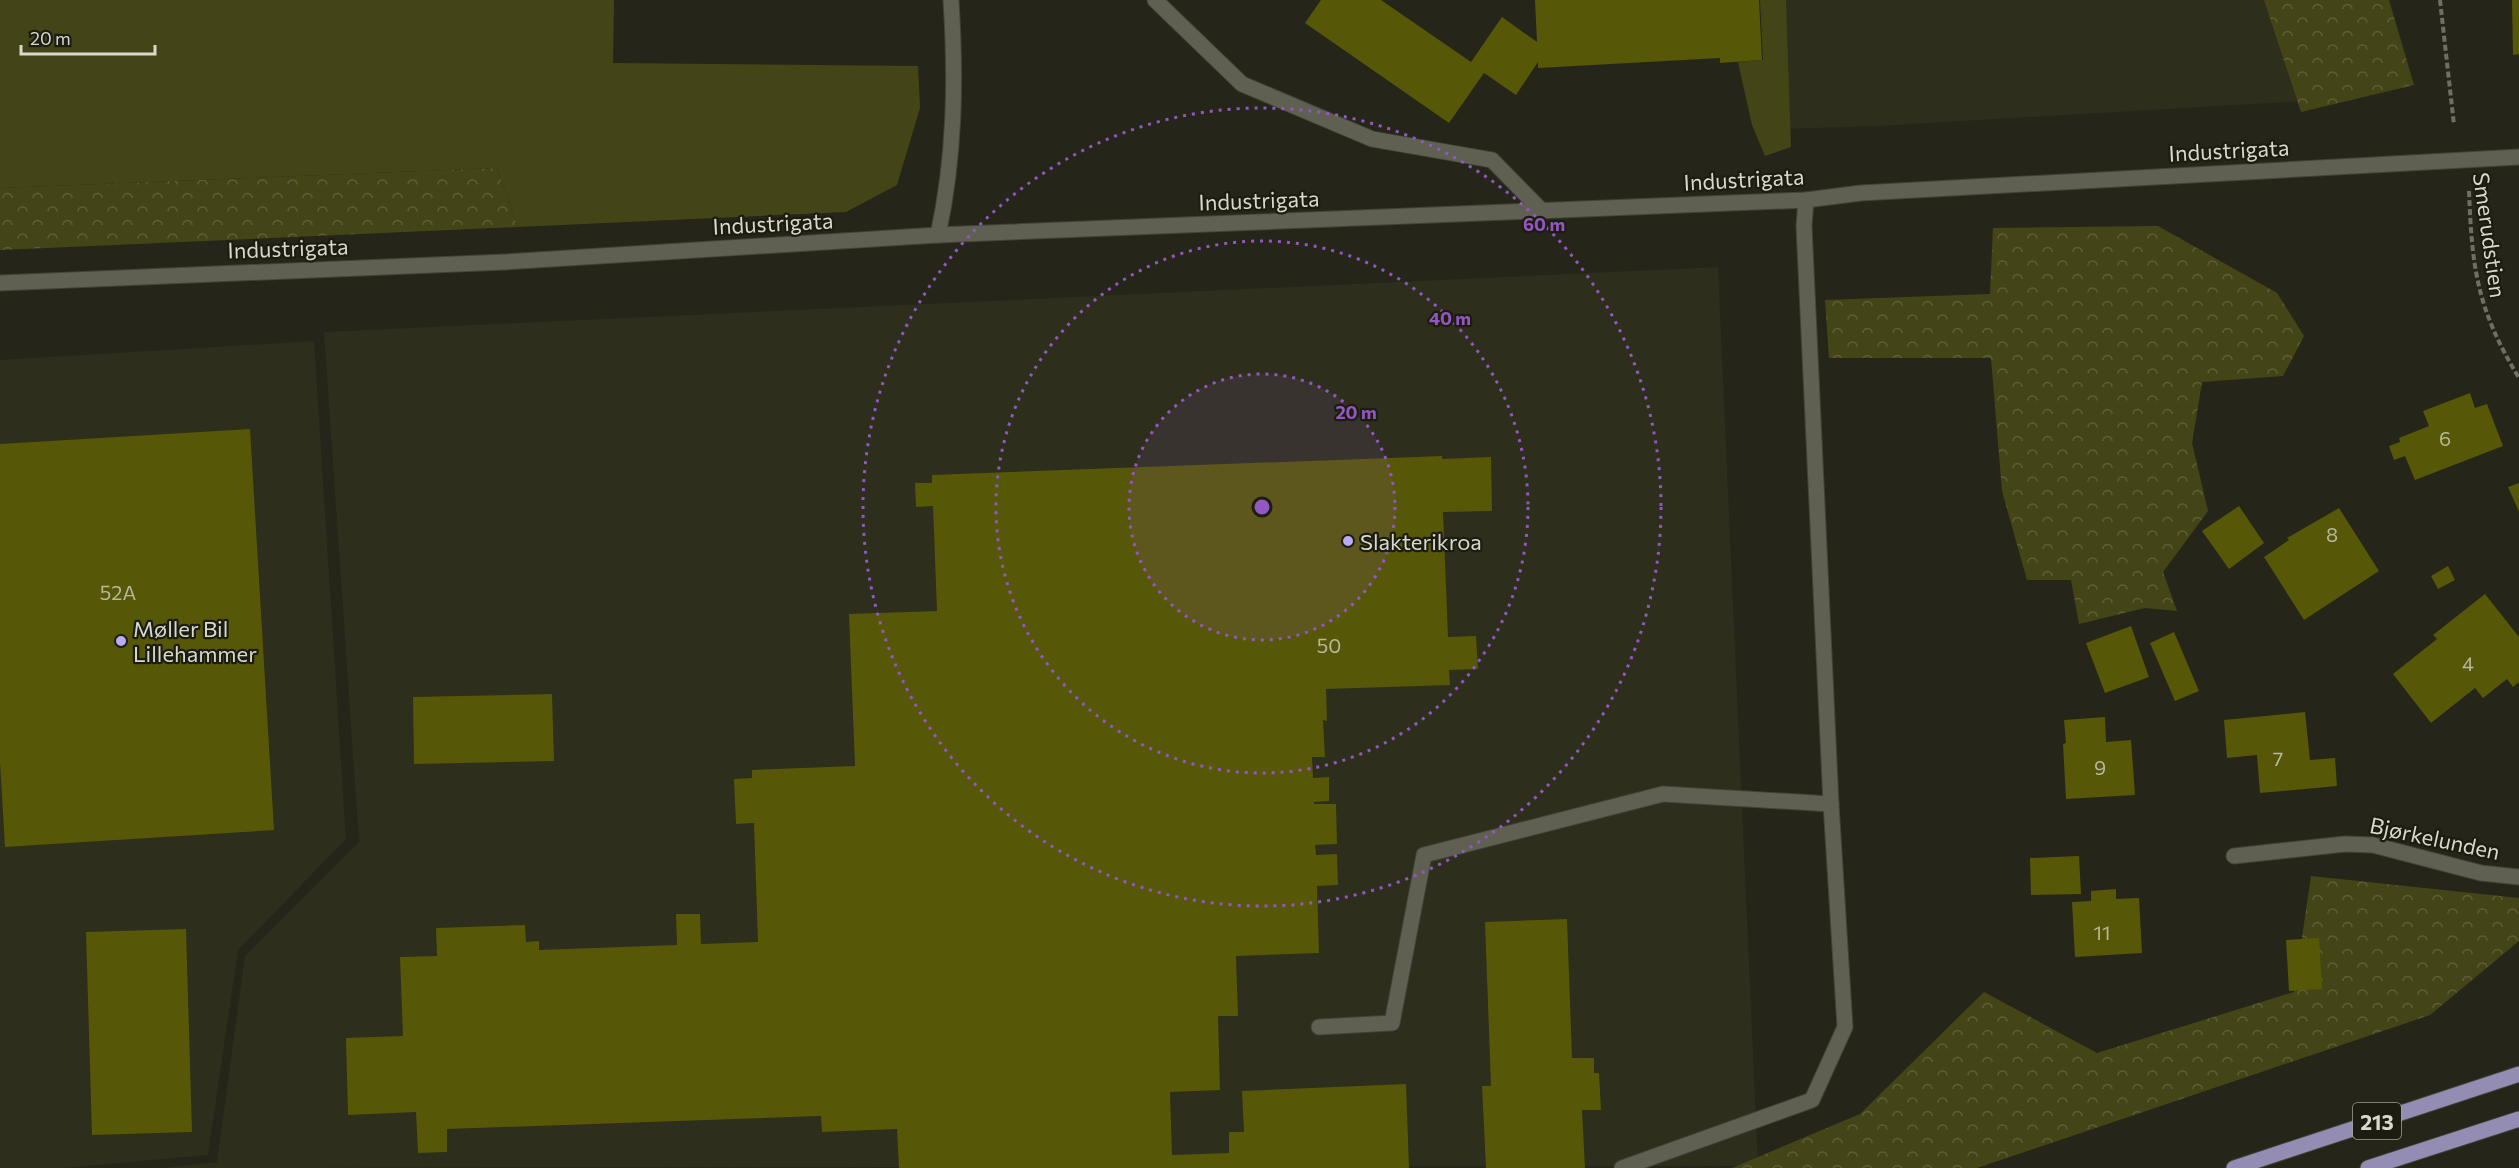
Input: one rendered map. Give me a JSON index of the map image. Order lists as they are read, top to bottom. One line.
{"streets":{"main road":["213"],"street":["Industrigata","Bjørkelunden"],"path":["Smerudstien"]},"crossings":[["Industrigata","Smerudstien"]],"places":["Slakterikroa","Møller Bil Lillehammer"],"house_numbers":["6","8","52A","50","4","7","9","11"],"scale_bar":"20 m","rings":["60 m","40 m","20 m"]}
